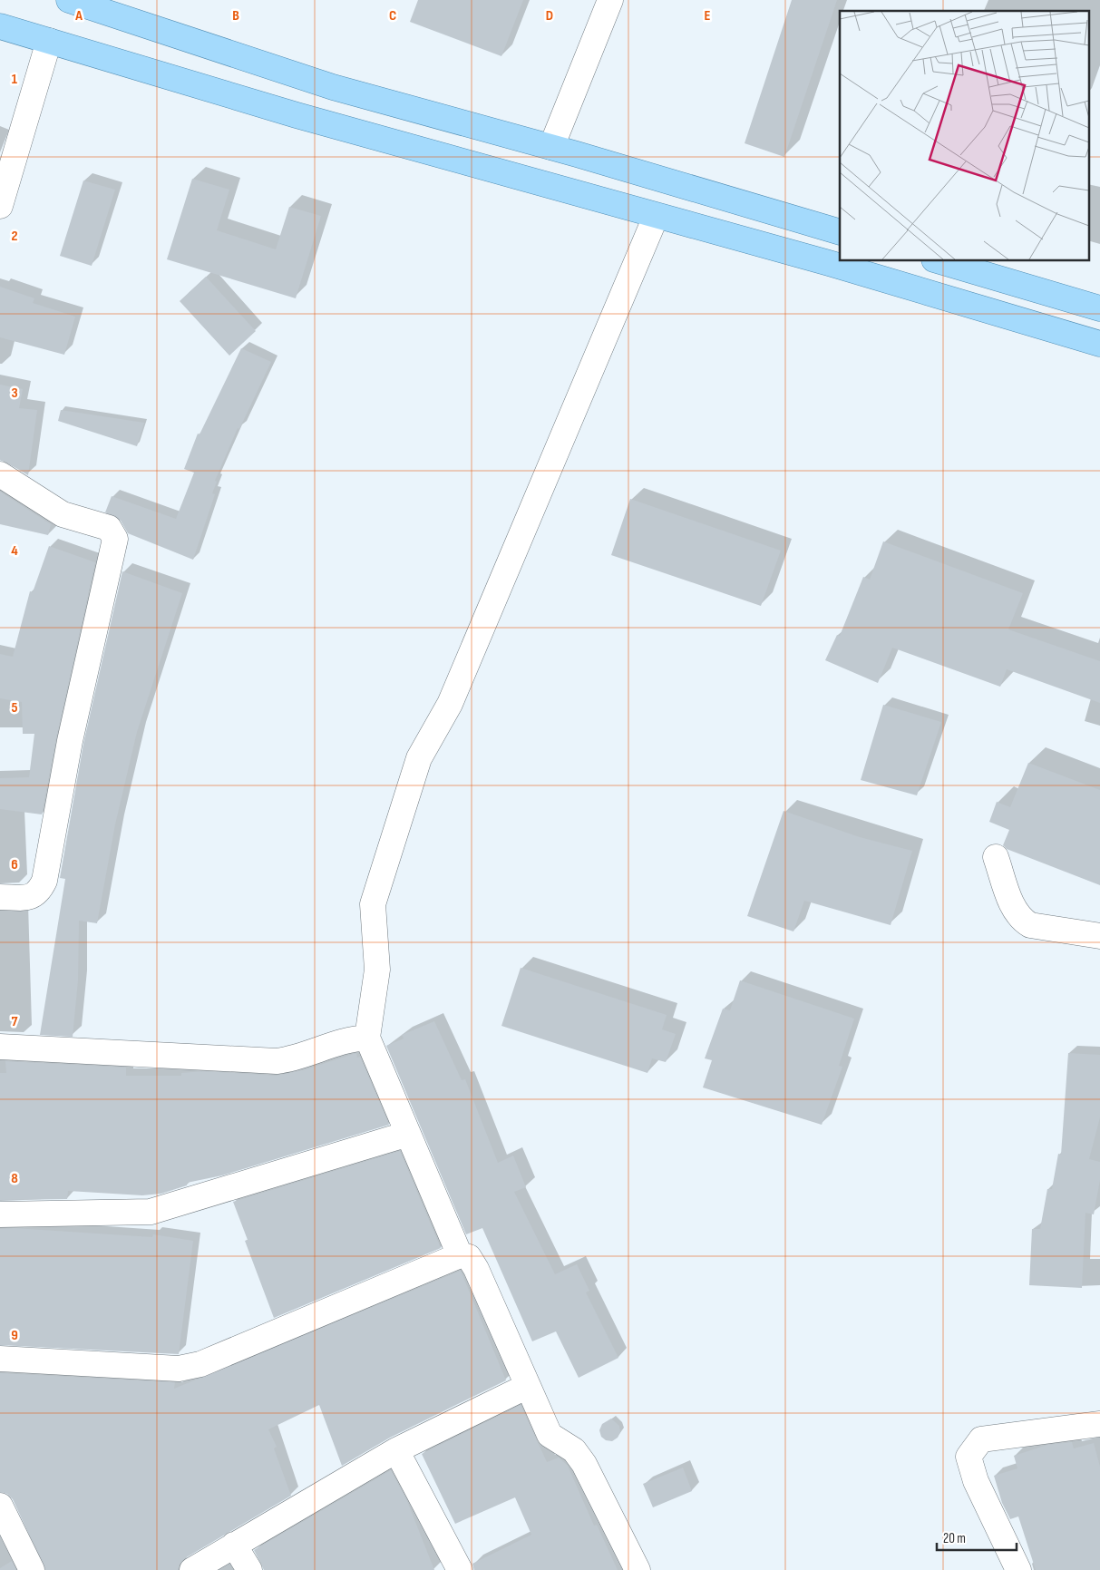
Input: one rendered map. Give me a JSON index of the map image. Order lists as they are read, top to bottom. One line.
{"scale_bar":"20 m","grid":{"columns":["A","B","C","D","E"],"rows":["1","2","3","4","5","6","7","8","9"]}}
